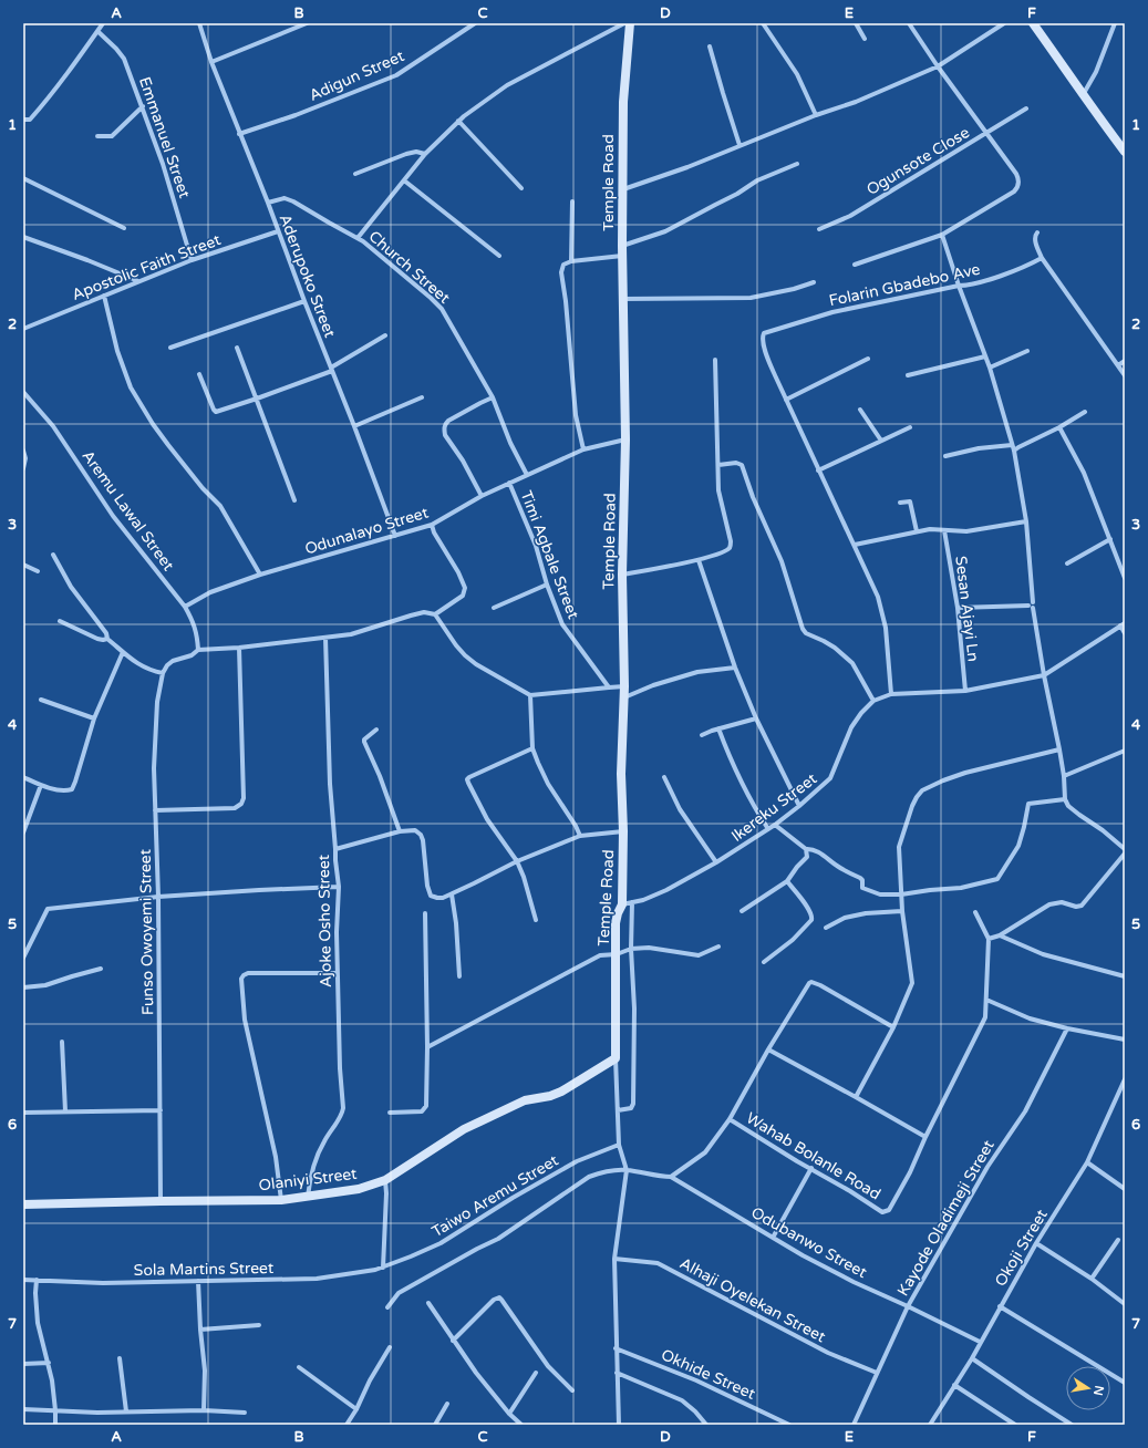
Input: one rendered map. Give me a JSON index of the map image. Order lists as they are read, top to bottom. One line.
{"streets":{"street":["Adigun Street","Emmanuel Street","Ogunsote Close","Temple Road","Apostolic Faith Street","Church Street","Aderupoko Street","Folarin Gbadebo Ave","Aremu Lawal Street","Odunalayo Street","Timi Agbale Street","Sesan Ajayi Ln","Ikereku Street","Ajoke Osho Street","Funso Owoyemi Street","Wahab Bolanle Road","Olaniyi Street","Taiwo Aremu Street","Kayode Oladimeji Street","Odubanwo Street","Okoji Street","Sola Martins Street","Alhaji Oyelekan Street","Okhide Street"]},"crossings":[["Adigun Street","Aderupoko Street"],["Emmanuel Street","Apostolic Faith Street"],["Temple Road","Odunalayo Street"],["Temple Road","Ikereku Street"],["Temple Road","Olaniyi Street"],["Apostolic Faith Street","Aderupoko Street"],["Church Street","Aderupoko Street"],["Church Street","Odunalayo Street"],["Aderupoko Street","Odunalayo Street"],["Aremu Lawal Street","Odunalayo Street"],["Aremu Lawal Street","Funso Owoyemi Street"],["Odunalayo Street","Timi Agbale Street"],["Sesan Ajayi Ln","Ikereku Street"],["Ajoke Osho Street","Olaniyi Street"],["Funso Owoyemi Street","Olaniyi Street"],["Taiwo Aremu Street","Sola Martins Street"],["Kayode Oladimeji Street","Odubanwo Street"],["Kayode Oladimeji Street","Alhaji Oyelekan Street"],["Odubanwo Street","Okoji Street"]],"north":"right","grid":{"columns":["A","B","C","D","E","F"],"rows":["1","2","3","4","5","6","7"]}}
